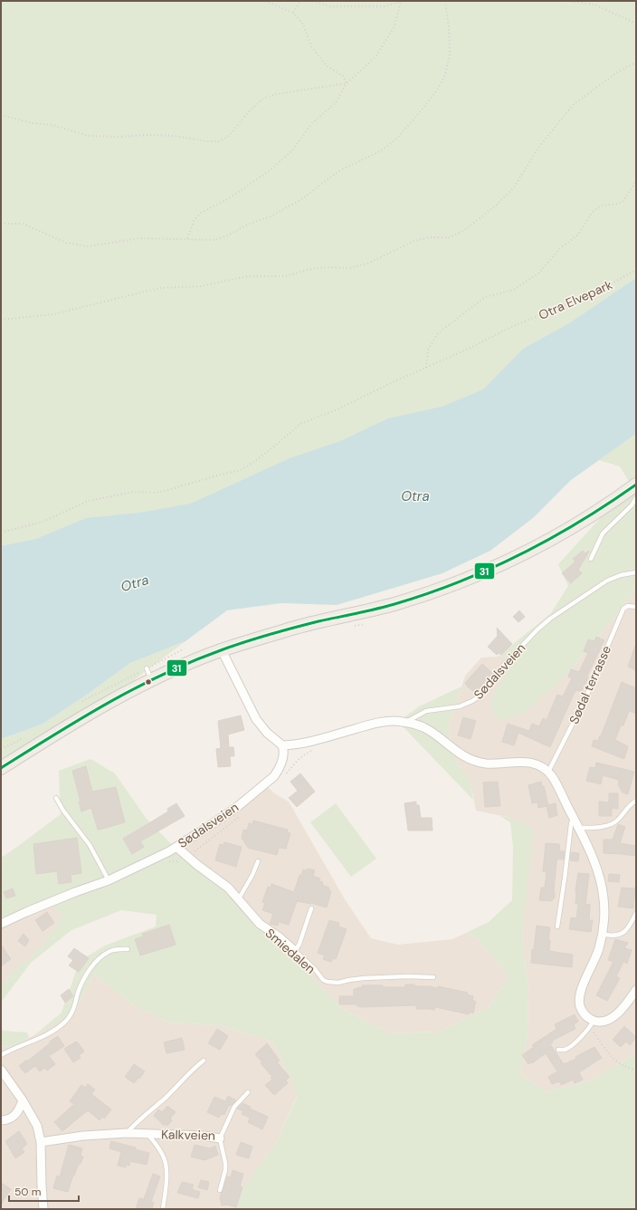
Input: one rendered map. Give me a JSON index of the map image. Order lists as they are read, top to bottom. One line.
{"streets":{"street":["Sødalsveien","Smiedalen","Kalkveien"],"lane":["Sødal terrasse"],"path":["Otra Elvepark"]},"crossings":[["Sødalsveien","Smiedalen"]],"water":["Otra"],"lines":["transit line 31"],"scale_bar":"50 m"}
